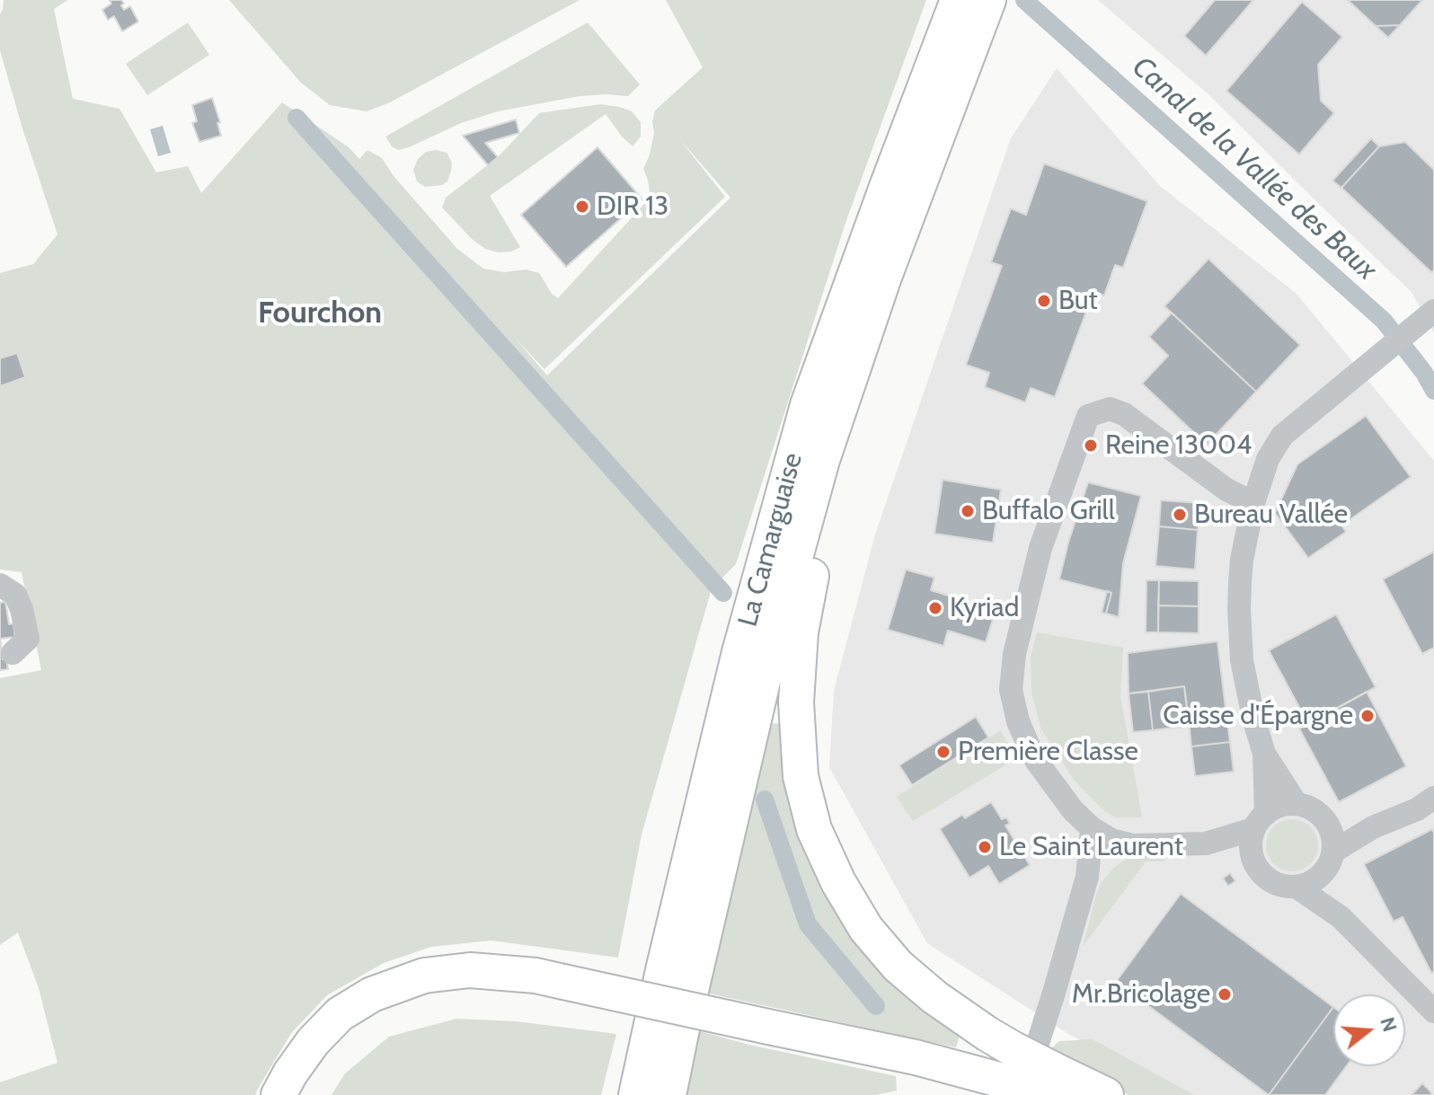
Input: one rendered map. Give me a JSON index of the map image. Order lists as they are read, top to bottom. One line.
{"streets":{"highway":["La Camarguaise"]},"districts":["Fourchon"],"water":["Canal de la Vallée des Baux"],"places":["DIR 13","But","Reine 13004","Buffalo Grill","Bureau Vallée","Kyriad","Caisse d'Épargne","Première Classe","Le Saint Laurent","Mr.Bricolage"],"north":"right"}
